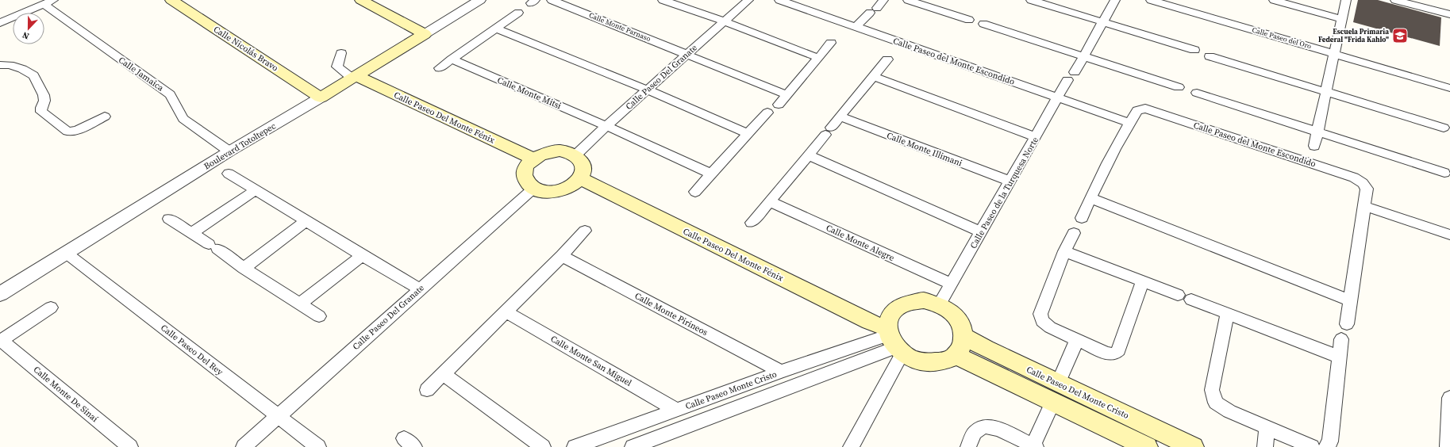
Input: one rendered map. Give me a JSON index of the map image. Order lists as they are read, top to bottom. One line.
{"streets":{"main road":["Calle Nicolás Bravo","Calle Paseo Del Monte Fénix","Boulevard Totoltepec","Calle Paseo Del Monte Cristo"],"street":["Calle Monte Parnaso","Calle Paseo del Oro","Calle Paseo del Monte Escondido","Calle Jamaica","Calle Paseo Del Granate","Calle Monte Mitsi","Calle Monte Illimani","Calle Paseo de la Turquesa Norte","Calle Monte Alegre","Calle Monte Pirineos","Calle Paseo Del Rey","Calle Monte San Miguel","Calle Paseo Monte Cristo","Calle Monte De Sinaí"]},"crossings":[["Calle Monte Parnaso","Calle Paseo Del Granate"],["Calle Nicolás Bravo","Boulevard Totoltepec"],["Calle Paseo del Monte Escondido","Calle Paseo de la Turquesa Norte"],["Calle Jamaica","Boulevard Totoltepec"],["Calle Paseo Del Granate","Calle Monte Mitsi"],["Calle Paseo Del Granate","Calle Paseo Del Monte Fénix"],["Calle Paseo Del Granate","Calle Paseo Del Rey"],["Calle Paseo Del Monte Fénix","Boulevard Totoltepec"],["Calle Paseo Del Monte Fénix","Calle Paseo de la Turquesa Norte"],["Calle Paseo Del Monte Fénix","Calle Paseo Monte Cristo"],["Calle Paseo Del Monte Fénix","Calle Paseo Del Monte Cristo"],["Boulevard Totoltepec","Calle Paseo Del Rey"],["Calle Monte Illimani","Calle Paseo de la Turquesa Norte"],["Calle Paseo de la Turquesa Norte","Calle Monte Alegre"],["Calle Paseo de la Turquesa Norte","Calle Paseo Monte Cristo"],["Calle Paseo de la Turquesa Norte","Calle Paseo Del Monte Cristo"],["Calle Monte Pirineos","Calle Paseo Monte Cristo"],["Calle Monte San Miguel","Calle Paseo Monte Cristo"],["Calle Paseo Monte Cristo","Calle Paseo Del Monte Cristo"]],"places":{"school or university":["Escuela Primaria Federal \"Frida Kahlo\""]},"north":"bottom"}
